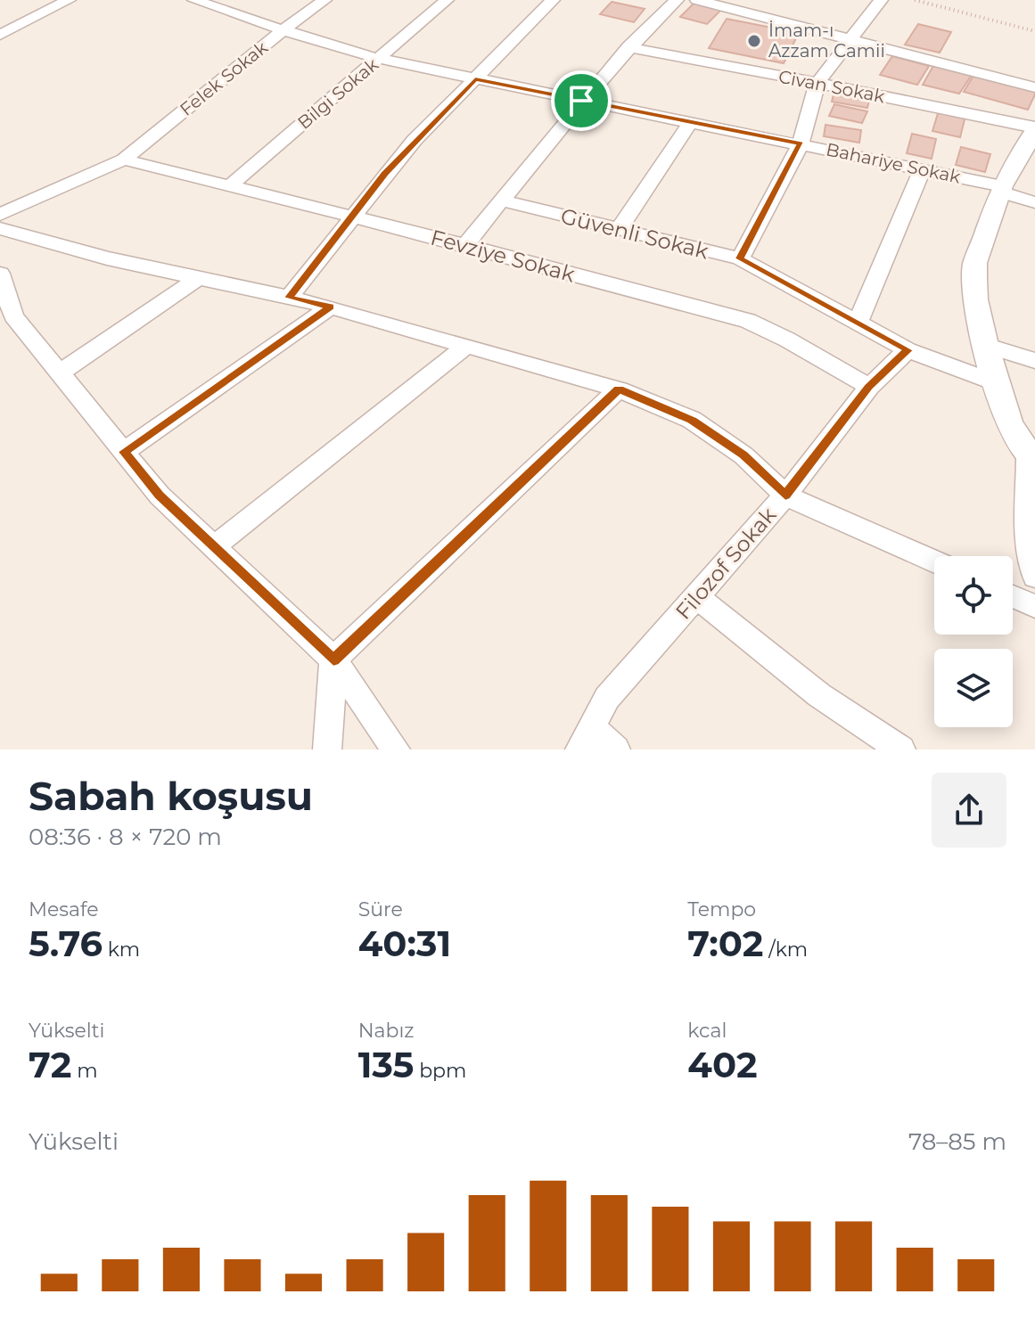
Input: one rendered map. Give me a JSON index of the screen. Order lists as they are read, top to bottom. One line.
{"streets":{"street":["Felek Sokak","Civan Sokak","Bilgi Sokak","Bahariye Sokak","Güvenli Sokak","Fevziye Sokak","Filozof Sokak"]},"crossings":[["Felek Sokak","Bahariye Sokak"],["Felek Sokak","Fevziye Sokak"],["Bilgi Sokak","Bahariye Sokak"],["Bilgi Sokak","Fevziye Sokak"],["Güvenli Sokak","Filozof Sokak"],["Fevziye Sokak","Filozof Sokak"]],"places":["İmam-ı Azzam Camii"],"page":{"heading":["Sabah koşusu","08:36 · 8 × 720 m"],"stats":[["Mesafe","5.76 km"],["Süre","40:31"],["Tempo","7:02 /km"],["Yükselti","72 m"],["Nabız","135 bpm"],["kcal","402"]],"chart":["Yükselti","78–85 m"]}}
